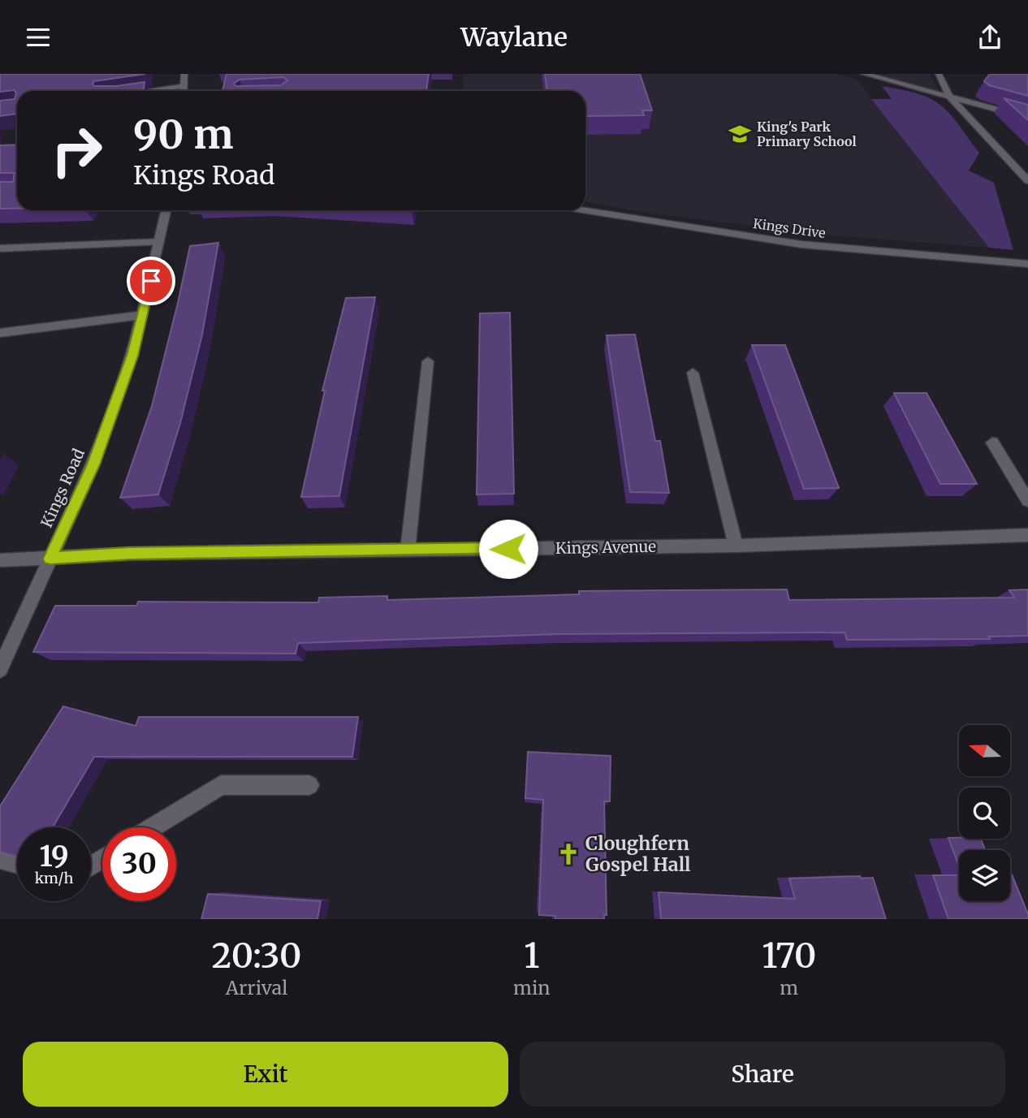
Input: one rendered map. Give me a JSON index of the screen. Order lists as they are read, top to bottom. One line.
{"streets":{"street":["Kings Drive","Kings Road","Kings Avenue"]},"crossings":[["Kings Road","Kings Avenue"]],"places":{"school or university":["King's Park Primary School"],"church":["Cloughfern Gospel Hall"]},"north":"left","page":{"header":"Waylane","turn":["90 m","Kings Road"],"speed":"19 km/h","limit":"30","eta":["20:30","Arrival","1","min","170","m"],"buttons":["Exit","Share"]}}
